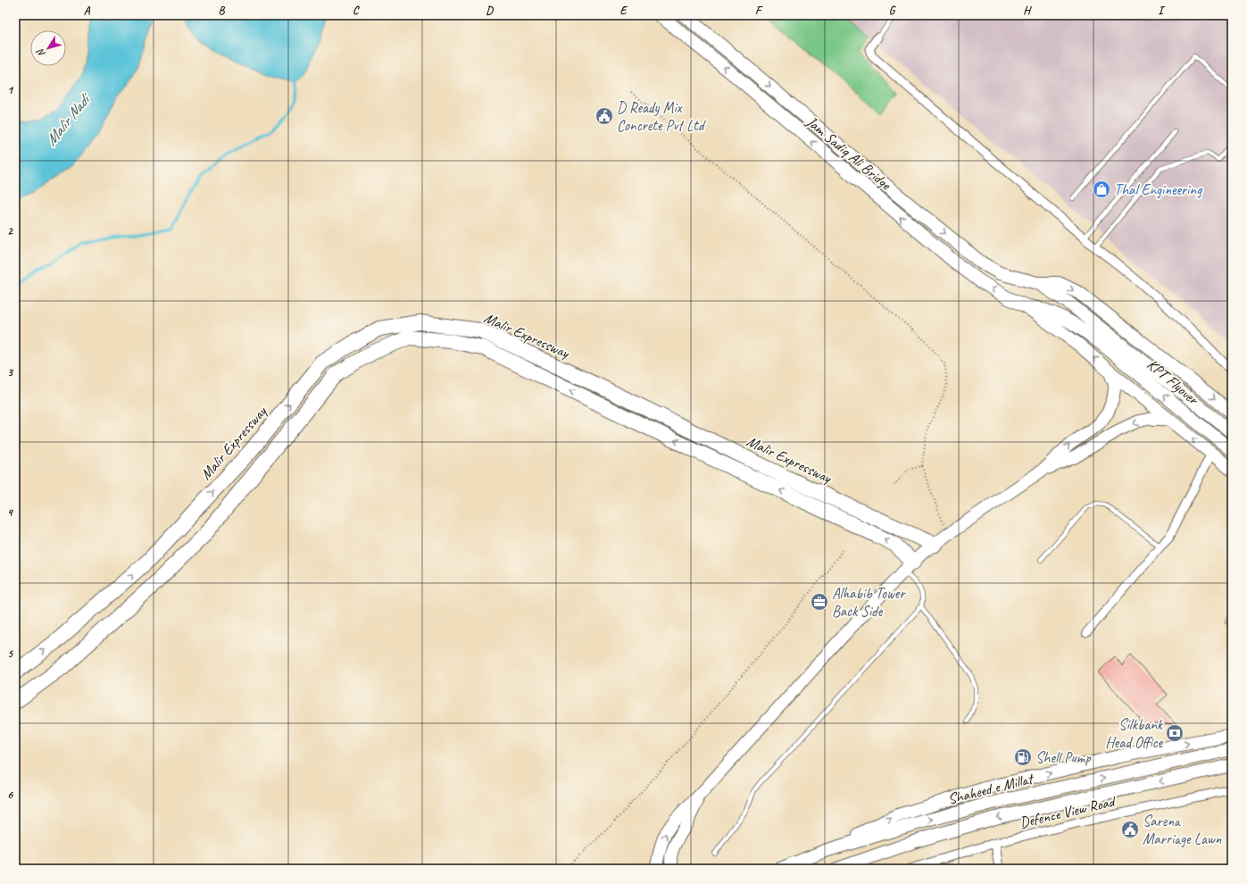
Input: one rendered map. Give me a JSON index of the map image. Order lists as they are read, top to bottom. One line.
{"streets":{"highway":["Malir Expressway"],"main road":["Jam Sadiq Ali Bridge","KPT Flyover","Shaheed e Millat"],"street":["Defence View Road"]},"water":["Malir Nadi"],"places":{"public building":["D Ready Mix Concrete Pvt Ltd","Sarena Marriage Lawn"],"shop":["Thal Engineering"],"office":["Alhabib Tower Back Side"],"bank":["Silkbank Head Office"],"fuel station":["Shell Pump"]},"north":"bottom left","grid":{"columns":["A","B","C","D","E","F","G","H","I"],"rows":["1","2","3","4","5","6"]}}
